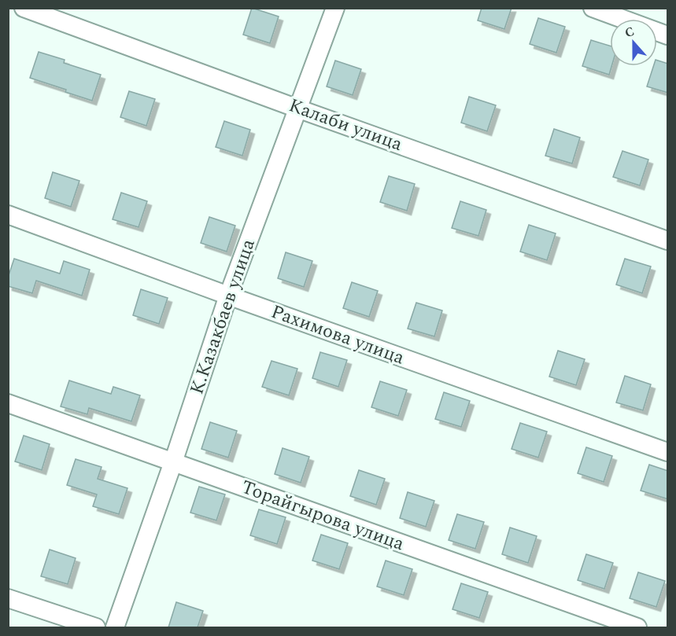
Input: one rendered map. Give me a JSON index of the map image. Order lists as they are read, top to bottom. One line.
{"streets":{"street":["Калаби улица","К.Казакбаев улица","Рахимова улица","Торайгырова улица"]},"crossings":[["Калаби улица","К.Казакбаев улица"],["К.Казакбаев улица","Рахимова улица"],["К.Казакбаев улица","Торайгырова улица"]],"north":"top"}
